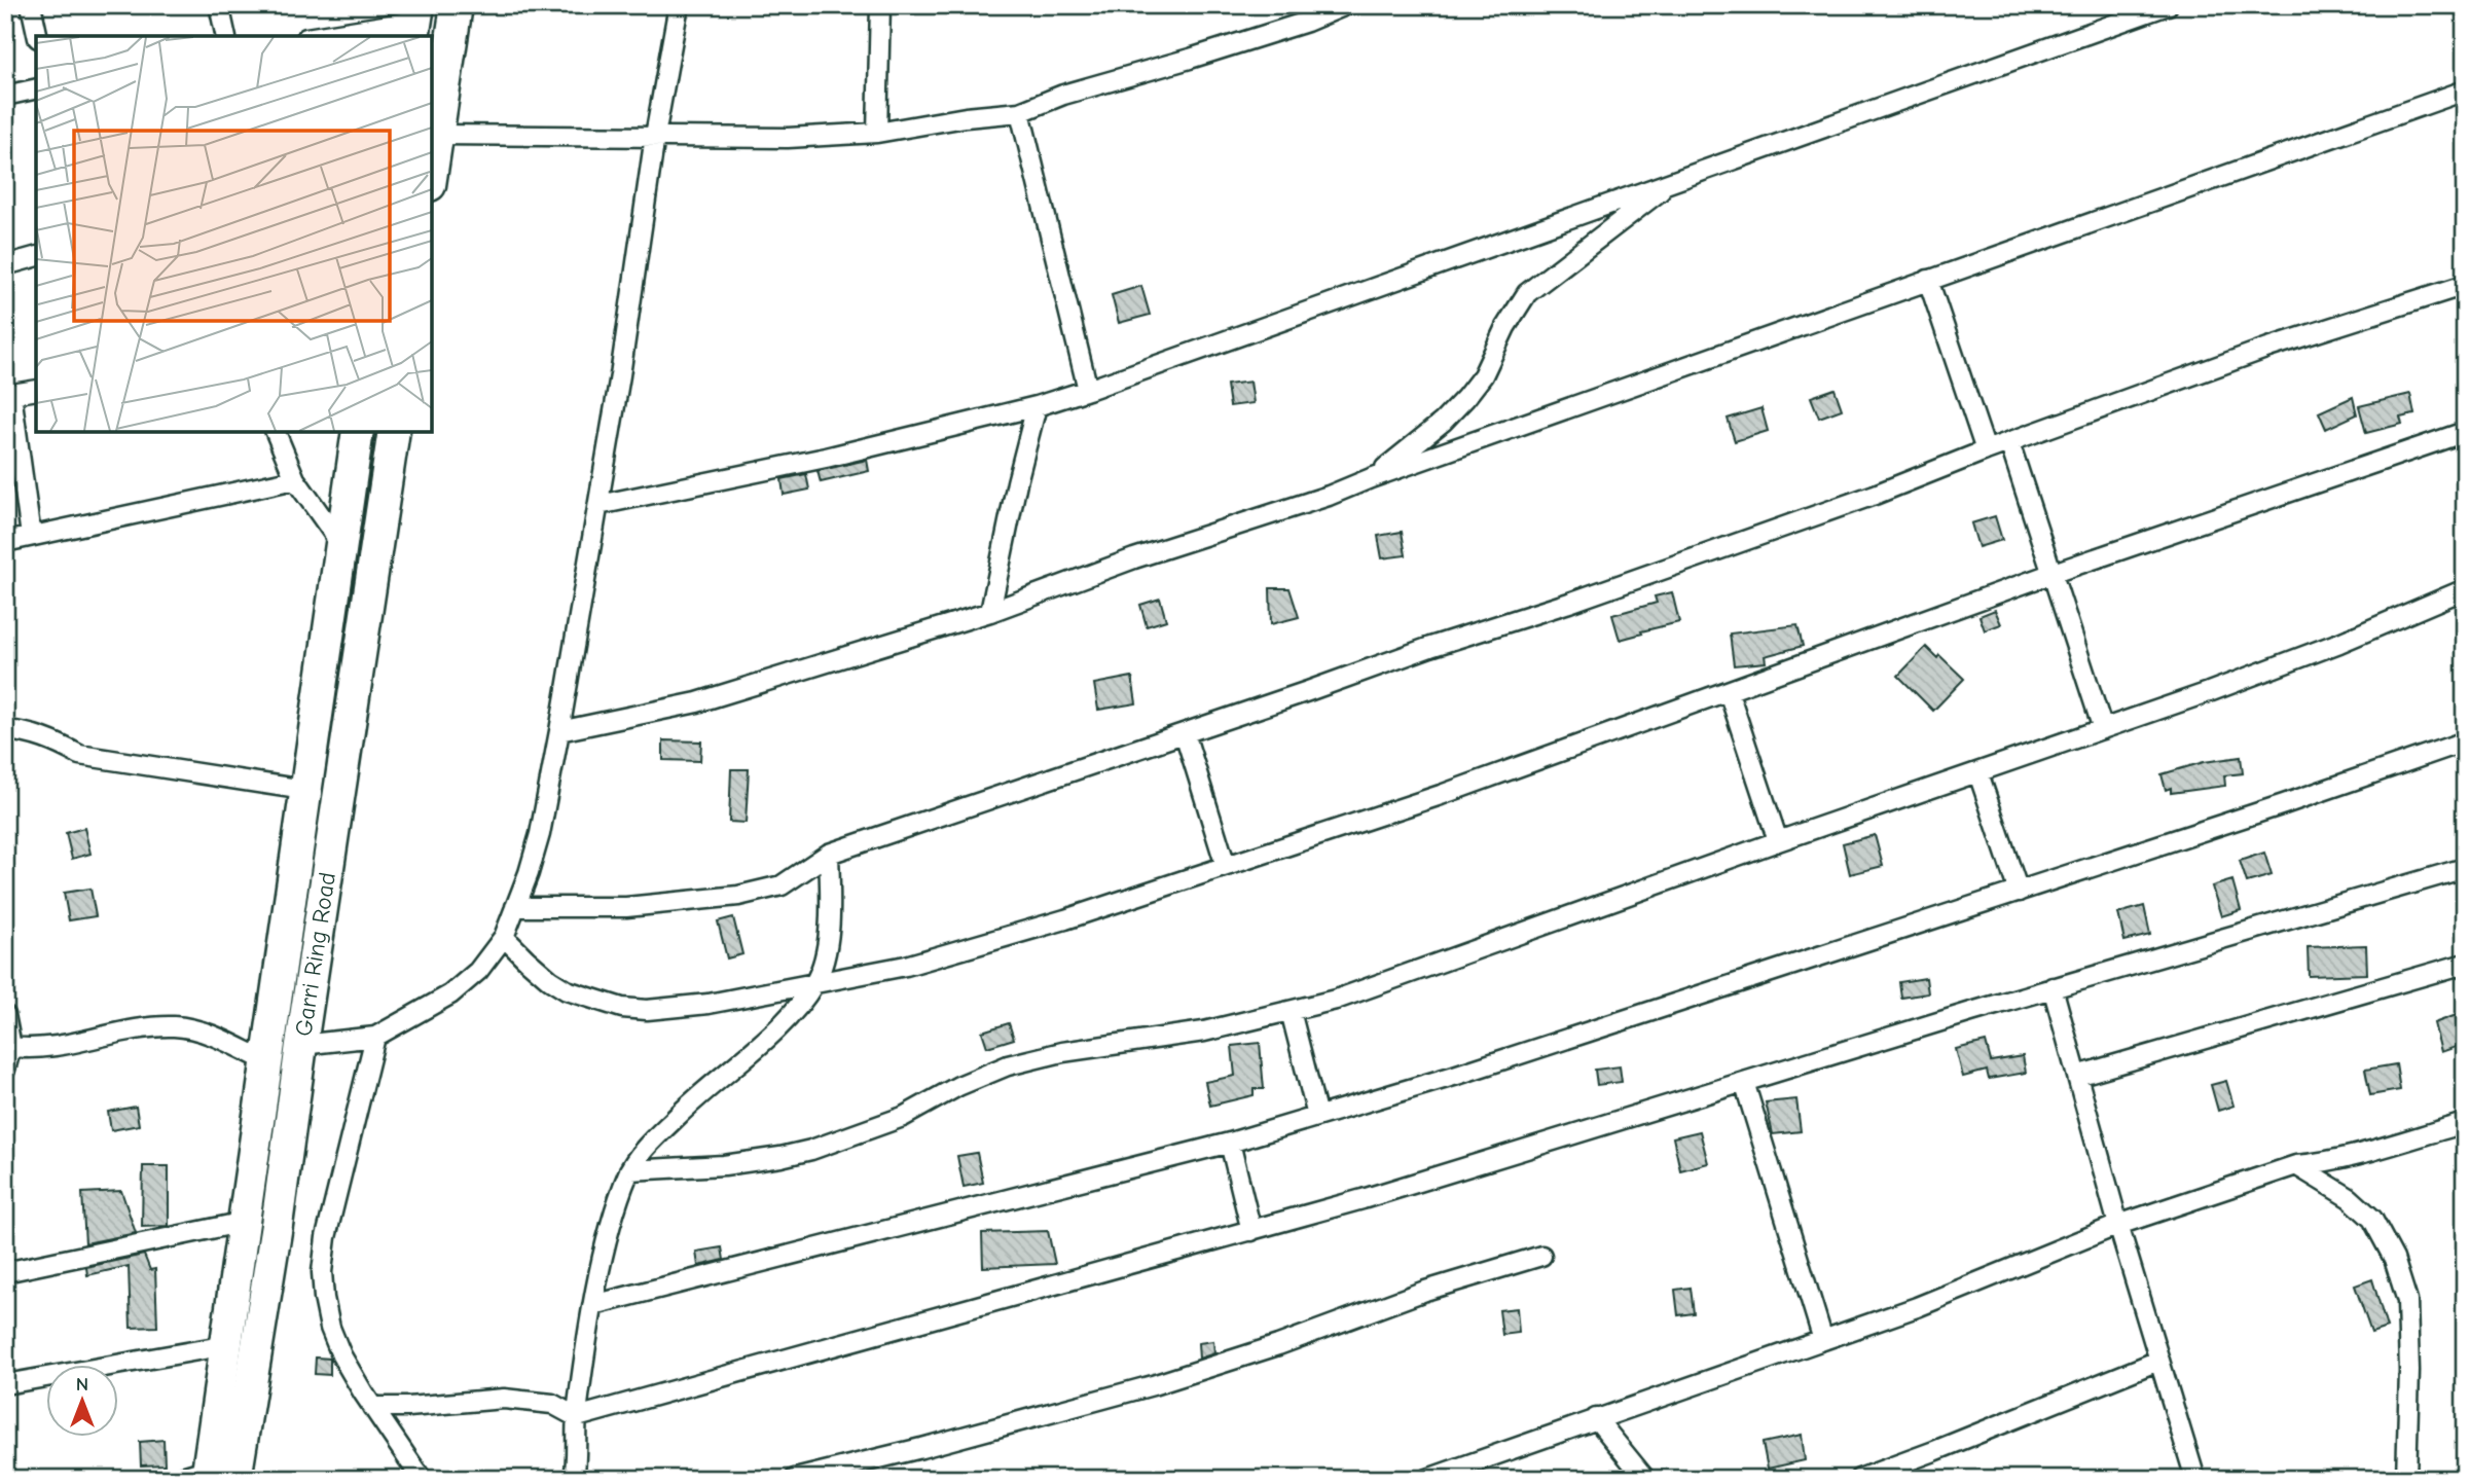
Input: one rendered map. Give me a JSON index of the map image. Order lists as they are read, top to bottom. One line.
{"streets":{"highway":["Garri Ring Road"]},"north":"top"}
